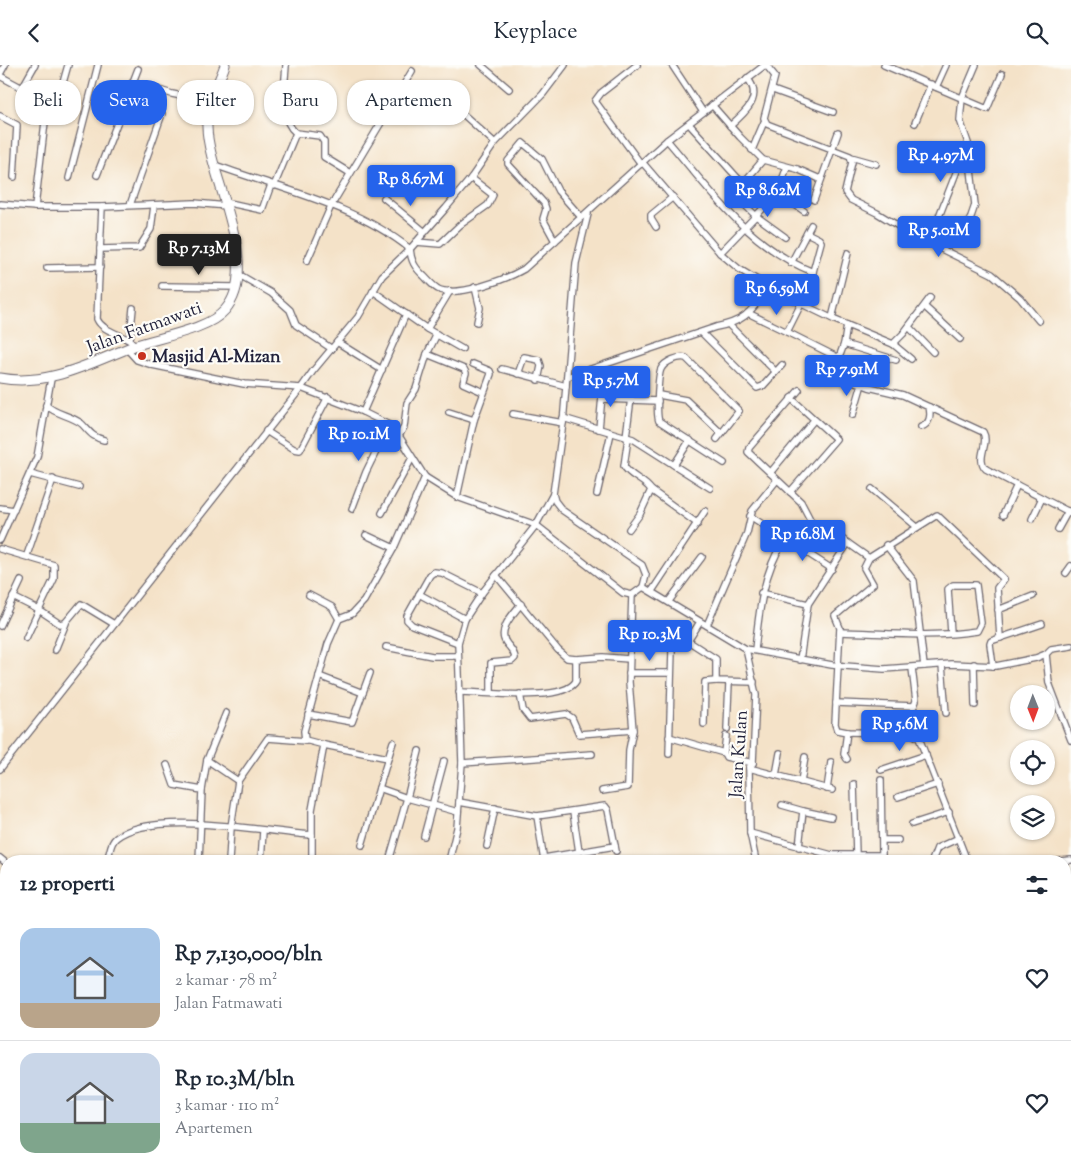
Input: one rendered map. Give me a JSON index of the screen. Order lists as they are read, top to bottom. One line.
{"streets":{"street":["Jalan Fatmawati","Jalan Kulan"]},"places":["Masjid Al-Mizan"],"north":"bottom","page":{"header":"Keyplace","chip":["Beli","Sewa","Filter","Baru","Apartemen"],"price":["Rp 4.97M","Rp 8.67M","Rp 8.62M","Rp 5.01M","Rp 7.13M","Rp 6.59M","Rp 7.91M","Rp 5.7M","Rp 10.1M","Rp 16.8M","Rp 10.3M","Rp 5.6M"],"heading":"12 properti","list":[{"name":"Rp 7,130,000/bln","note":"2 kamar · 78 m² · Jalan Fatmawati"},{"name":"Rp 10.3M/bln","note":"3 kamar · 110 m² · Apartemen"}]}}
